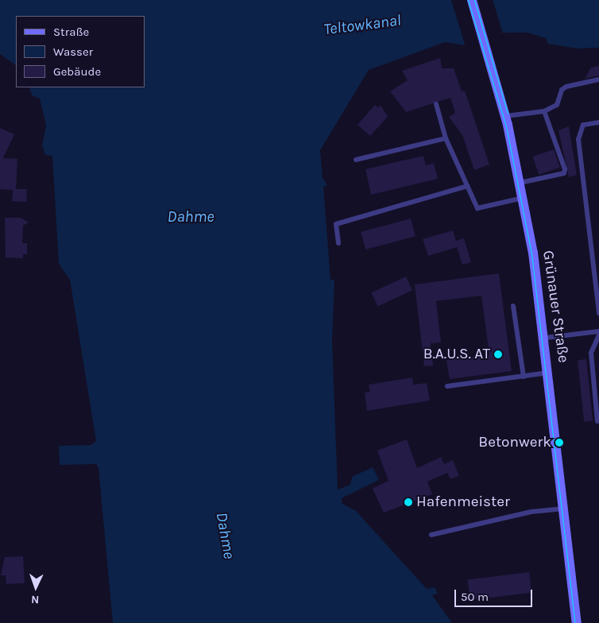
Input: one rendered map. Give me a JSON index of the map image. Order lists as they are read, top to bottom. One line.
{"streets":{"main road":["Grünauer Straße"]},"water":["Teltowkanal","Dahme"],"places":["B.A.U.S. AT","Betonwerk","Hafenmeister"],"legend":["Straße","Wasser","Gebäude"],"scale_bar":"50 m","north":"bottom"}
